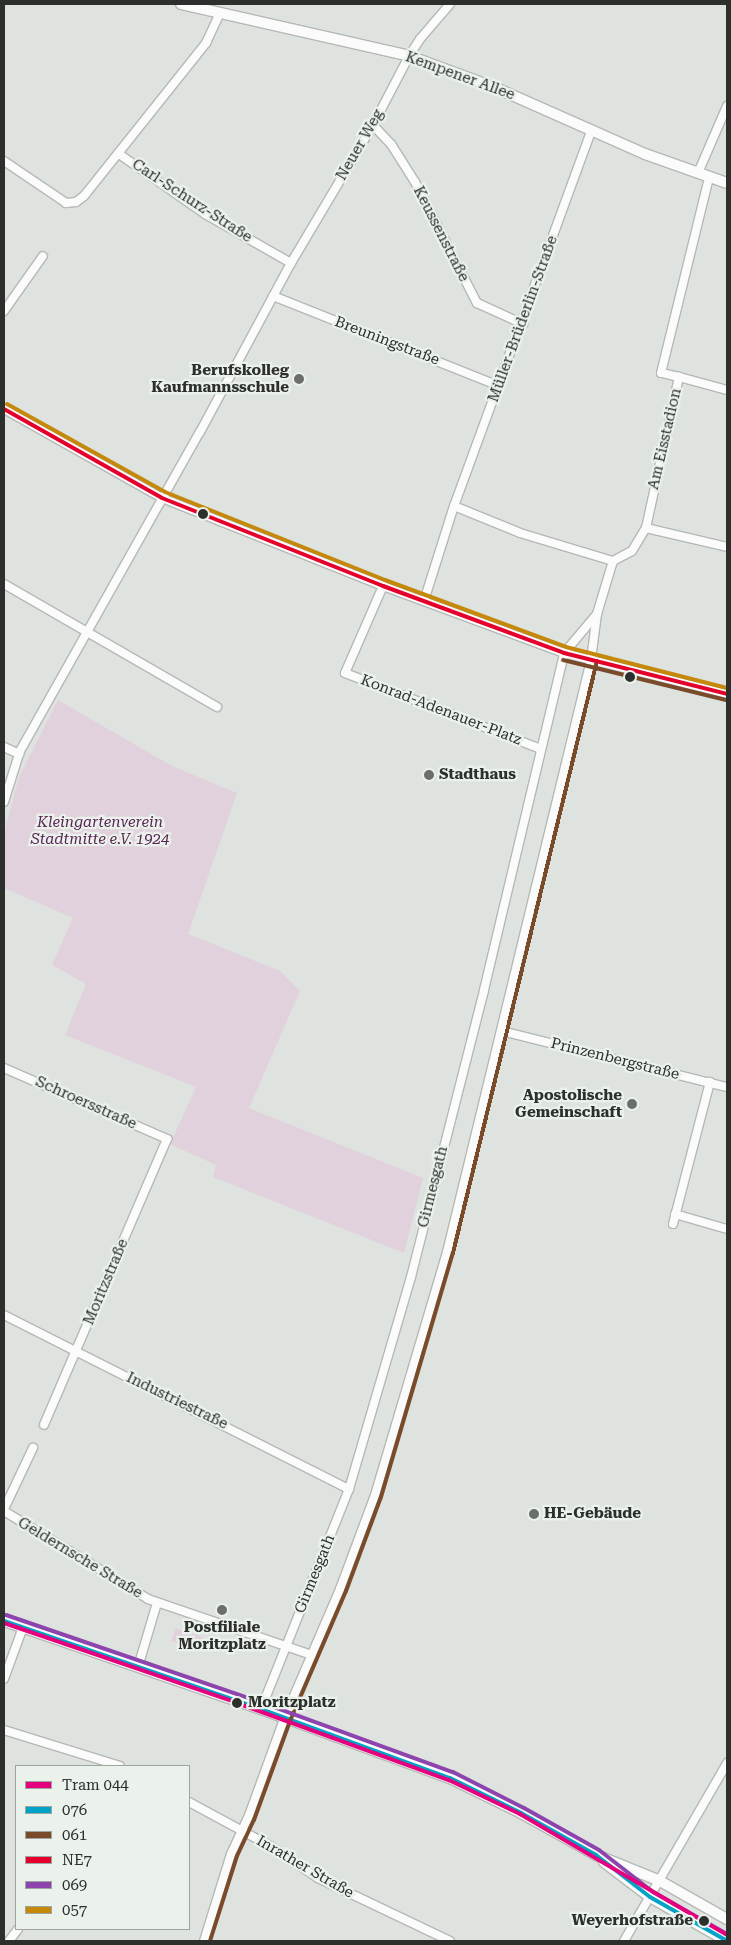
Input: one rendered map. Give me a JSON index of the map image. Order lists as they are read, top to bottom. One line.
{"streets":{"street":["Kempener Allee","Neuer Weg","Carl-Schurz-Straße","Keussenstraße","Müller-Brüderlin-Straße","Breuningstraße","Am Eisstadion","Konrad-Adenauer-Platz","Prinzenbergstraße","Schroersstraße","Girmesgath","Moritzstraße","Industriestraße","Geldernsche Straße","Inrather Straße"]},"crossings":[["Kempener Allee","Neuer Weg"],["Kempener Allee","Carl-Schurz-Straße"],["Kempener Allee","Müller-Brüderlin-Straße"],["Kempener Allee","Am Eisstadion"],["Neuer Weg","Carl-Schurz-Straße"],["Neuer Weg","Keussenstraße"],["Neuer Weg","Breuningstraße"],["Keussenstraße","Müller-Brüderlin-Straße"],["Müller-Brüderlin-Straße","Breuningstraße"],["Konrad-Adenauer-Platz","Girmesgath"],["Prinzenbergstraße","Girmesgath"],["Schroersstraße","Moritzstraße"],["Girmesgath","Industriestraße"],["Girmesgath","Inrather Straße"],["Moritzstraße","Industriestraße"]],"parks":["Kleingartenverein Stadtmitte e.V. 1924"],"places":["Berufskolleg Kaufmannsschule","Stadthaus","Apostolische Gemeinschaft","HE-Gebäude","Postfiliale Moritzplatz","Moritzplatz","Weyerhofstraße"],"lines":["transit line 057","transit line NE7","transit line 061","transit line 069","transit line 076","tram line 044"],"legend":["Tram 044","076","061","NE7","069","057"]}
